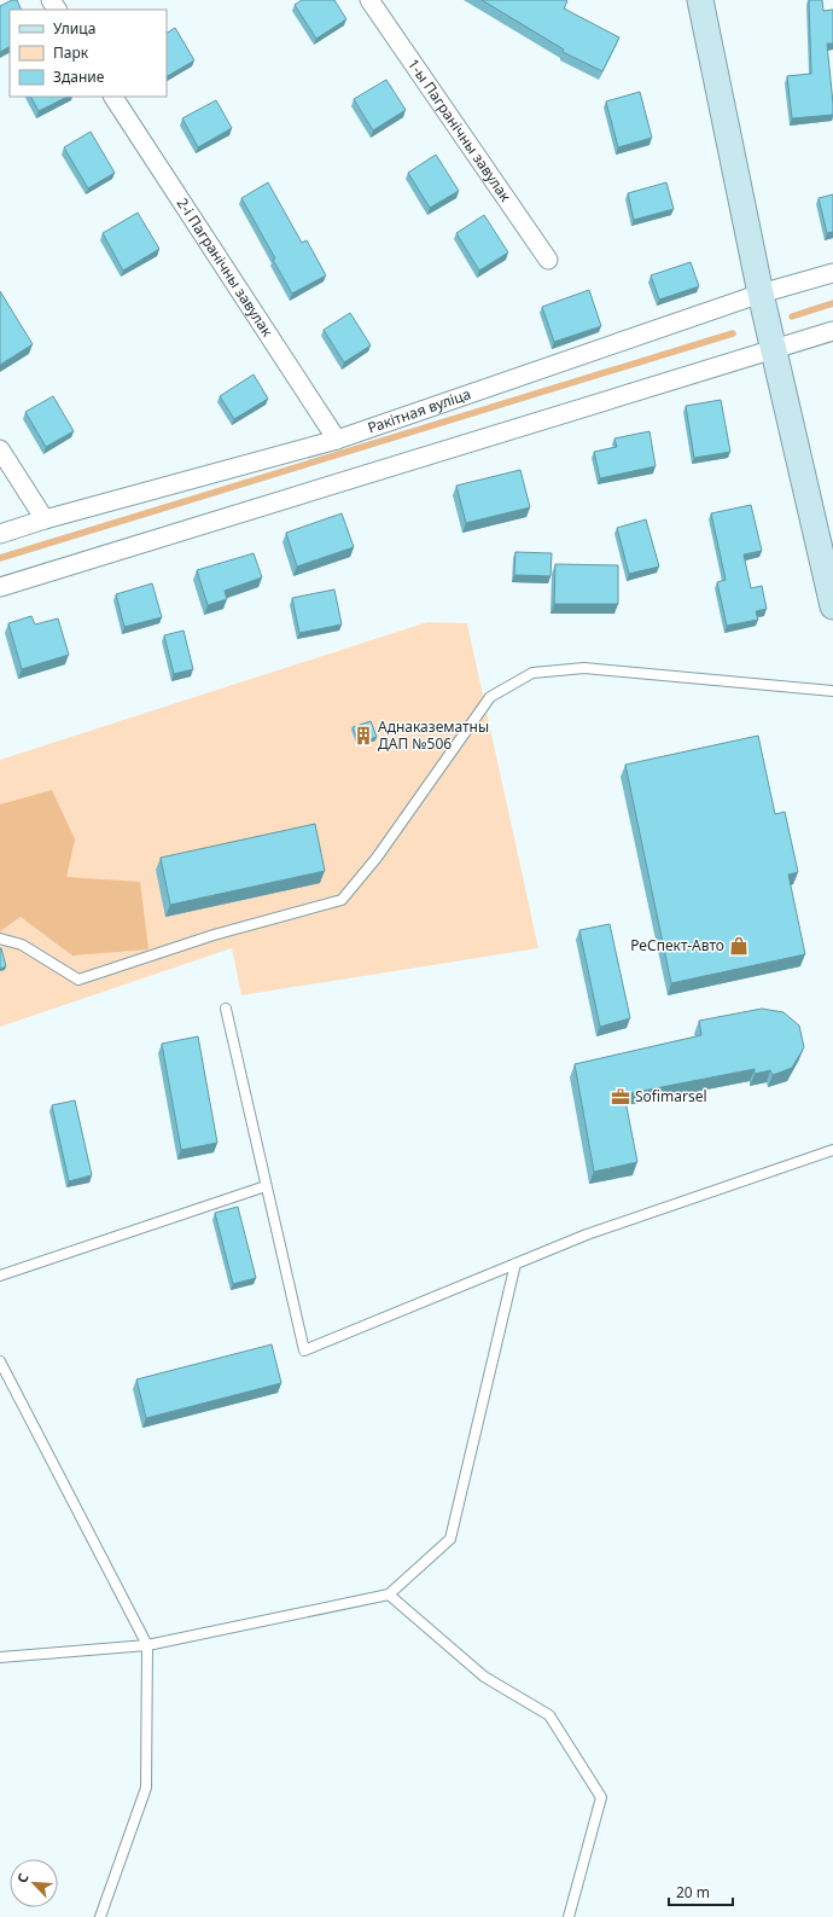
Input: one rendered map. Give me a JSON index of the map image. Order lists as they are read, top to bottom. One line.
{"streets":{"street":["1-ы Пагранічны завулак","2-і Пагранічны завулак","Ракітная вуліца"]},"crossings":[["2-і Пагранічны завулак","Ракітная вуліца"]],"places":{"building":["Аднаказематны ДАП №506"],"shop":["РеСпект-Авто"],"office":["Sofimarsel"]},"legend":["Улица","Парк","Здание"],"scale_bar":"20 m","north":"top left"}
